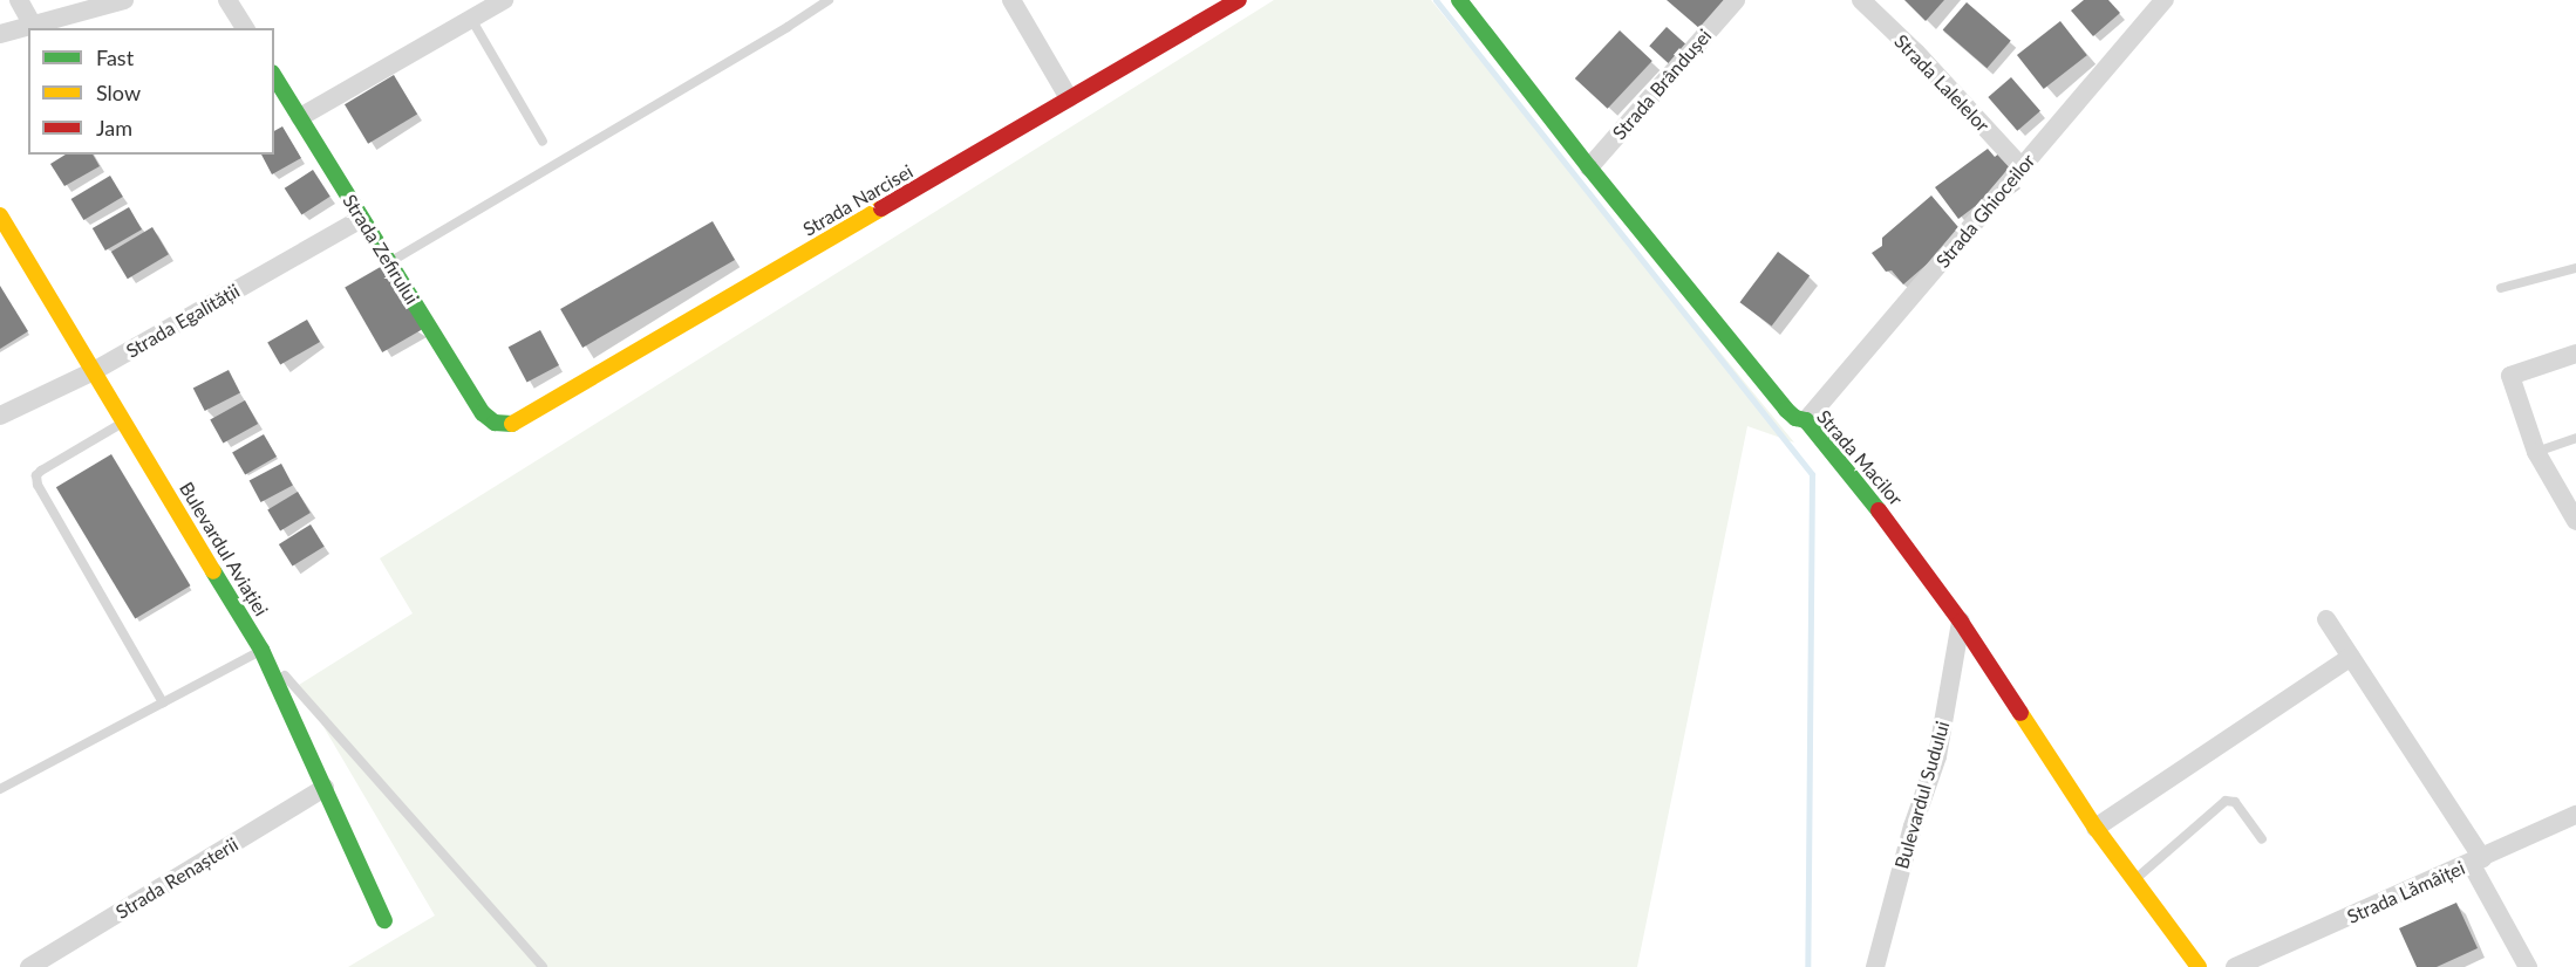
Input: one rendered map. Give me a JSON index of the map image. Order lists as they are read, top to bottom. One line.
{"streets":{"street":["Strada Lalelelor","Strada Brândușei","Strada Narcisei","Strada Ghioceilor","Strada Zefirului","Strada Egalității","Strada Macilor","Bulevardul Aviației","Bulevardul Sudului","Strada Renașterii","Strada Lămâiței"]},"crossings":[["Strada Lalelelor","Strada Ghioceilor"],["Strada Brândușei","Strada Macilor"],["Strada Narcisei","Strada Zefirului"],["Strada Ghioceilor","Strada Macilor"],["Strada Zefirului","Strada Egalității"],["Strada Egalității","Bulevardul Aviației"],["Strada Macilor","Bulevardul Sudului"],["Bulevardul Aviației","Strada Renașterii"]],"legend":["Fast","Slow","Jam"]}
